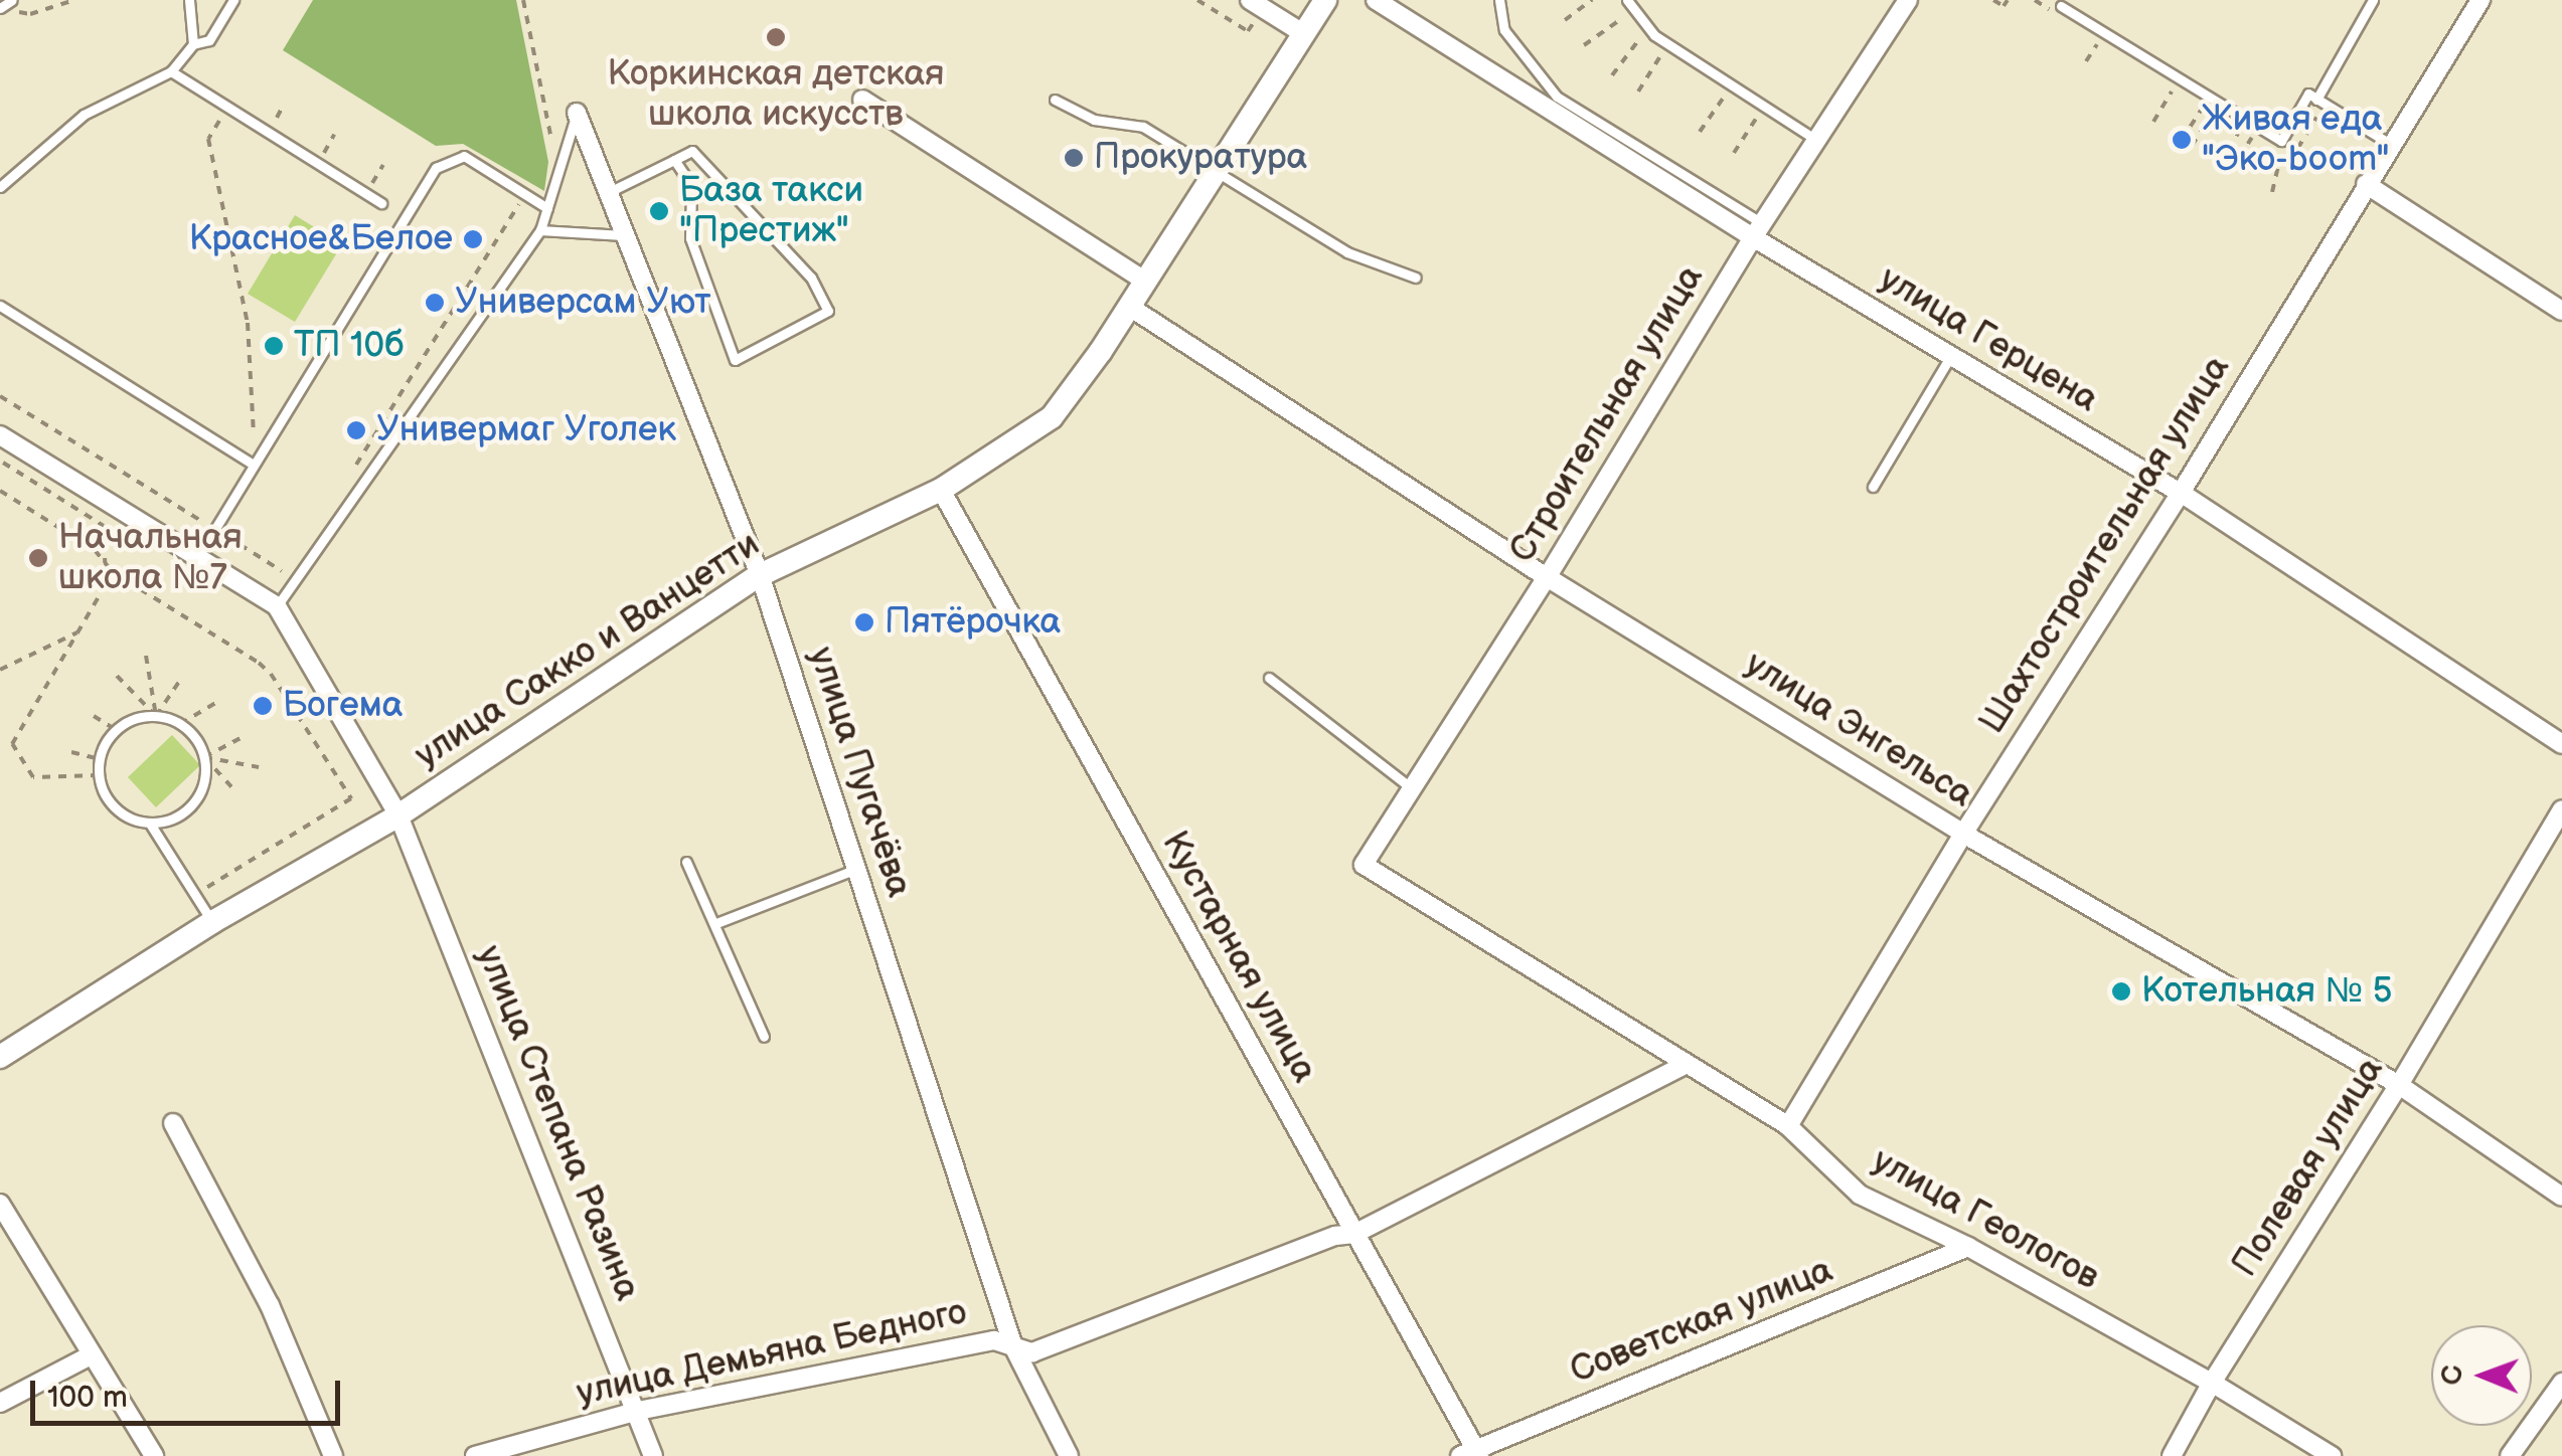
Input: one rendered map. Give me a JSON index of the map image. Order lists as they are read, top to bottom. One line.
{"streets":{"street":["улица Герцена","Строительная улица","Шахтостроительная улица","улица Сакко и Ванцетти","улица Энгельса","улица Пугачёва","Кустарная улица","улица Степана Разина","Полевая улица","улица Геологов","Советская улица","улица Демьяна Бедного"]},"crossings":[["улица Герцена","Строительная улица"],["улица Герцена","Шахтостроительная улица"],["Строительная улица","улица Энгельса"],["Строительная улица","улица Геологов"],["Шахтостроительная улица","улица Энгельса"],["Шахтостроительная улица","улица Геологов"],["улица Сакко и Ванцетти","улица Энгельса"],["улица Сакко и Ванцетти","улица Пугачёва"],["улица Сакко и Ванцетти","Кустарная улица"],["улица Сакко и Ванцетти","улица Степана Разина"],["улица Энгельса","Полевая улица"],["улица Пугачёва","улица Демьяна Бедного"],["Кустарная улица","Советская улица"],["Кустарная улица","улица Демьяна Бедного"],["улица Степана Разина","улица Демьяна Бедного"],["Полевая улица","улица Геологов"],["улица Геологов","Советская улица"],["улица Геологов","улица Демьяна Бедного"]],"places":["Коркинская детская школа искусств","Живая еда \"Эко-boom\"","Прокуратура","База такси \"Престиж\"","Красное&Белое","Универсам Уют","ТП 10б","Универмаг Уголек","Начальная школа №7","Пятёрочка","Богема","Котельная № 5"],"scale_bar":"100 m","north":"left"}
